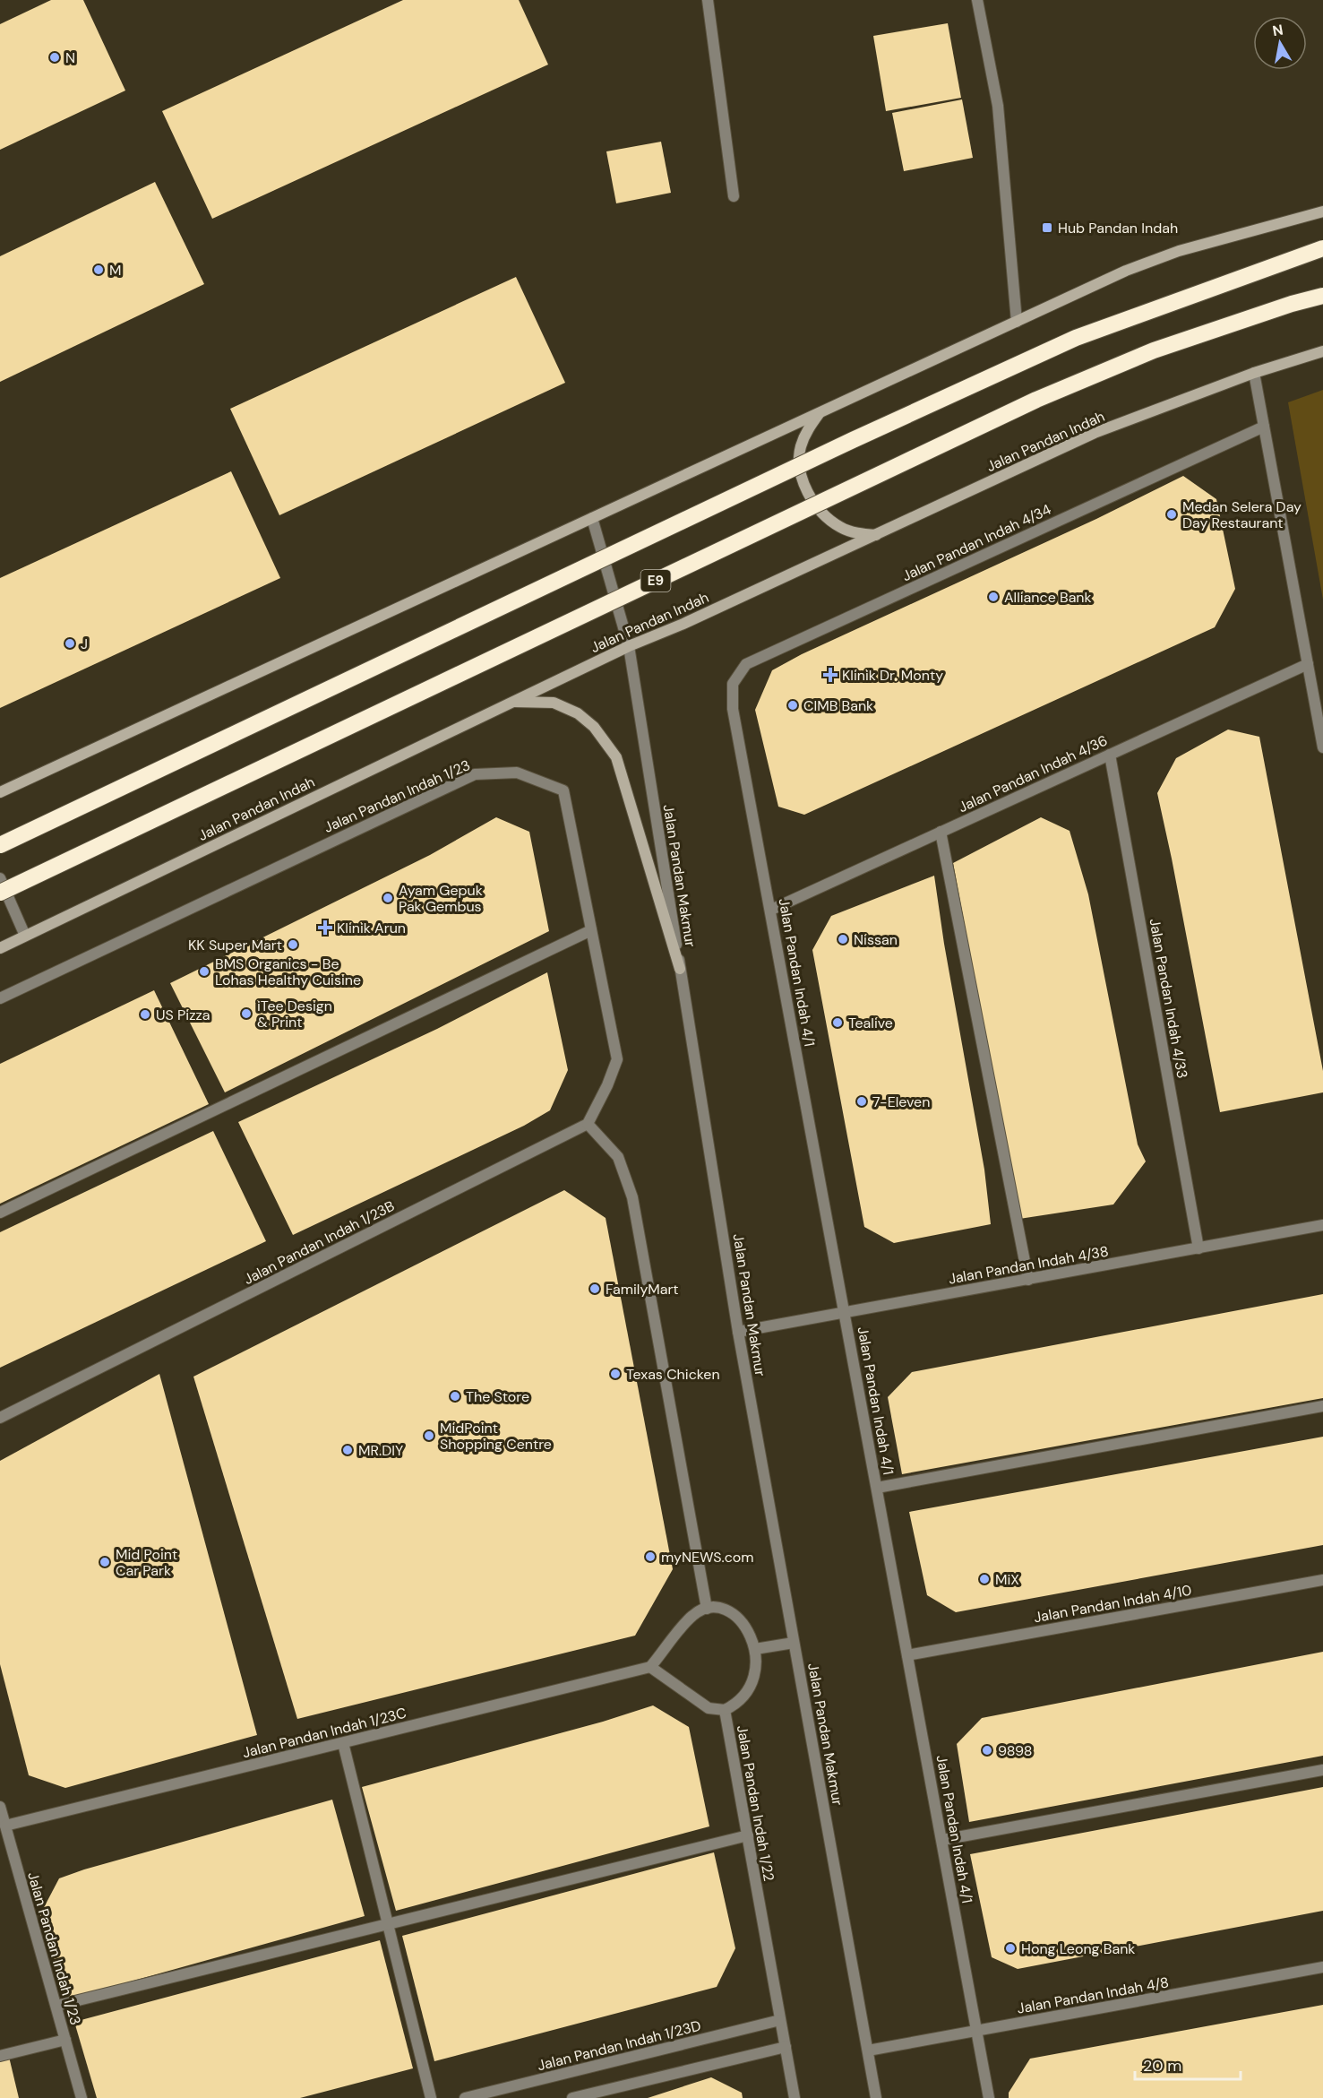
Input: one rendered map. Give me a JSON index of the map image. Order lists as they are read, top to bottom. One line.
{"streets":{"highway":["E9"],"main road":["Jalan Pandan Indah"],"street":["Jalan Pandan Indah 4/34","Jalan Pandan Indah 4/36","Jalan Pandan Indah 1/23","Jalan Pandan Makmur","Jalan Pandan Indah 4/1","Jalan Pandan Indah 4/33","Jalan Pandan Indah 1/23B","Jalan Pandan Indah 4/38","Jalan Pandan Indah 4/10","Jalan Pandan Indah 1/23C","Jalan Pandan Indah 1/22","Jalan Pandan Indah 4/8","Jalan Pandan Indah 1/23D"]},"crossings":[["Jalan Pandan Indah","Jalan Pandan Makmur"],["Jalan Pandan Indah 4/34","Jalan Pandan Indah 4/1"],["Jalan Pandan Indah 4/36","Jalan Pandan Indah 4/1"],["Jalan Pandan Indah 4/36","Jalan Pandan Indah 4/33"],["Jalan Pandan Indah 1/23","Jalan Pandan Indah 1/23B"],["Jalan Pandan Indah 1/23","Jalan Pandan Indah 1/23C"],["Jalan Pandan Makmur","Jalan Pandan Indah 4/38"],["Jalan Pandan Makmur","Jalan Pandan Indah 4/8"],["Jalan Pandan Indah 4/1","Jalan Pandan Indah 4/38"],["Jalan Pandan Indah 4/1","Jalan Pandan Indah 4/10"],["Jalan Pandan Indah 4/1","Jalan Pandan Indah 4/8"],["Jalan Pandan Indah 4/33","Jalan Pandan Indah 4/38"],["Jalan Pandan Indah 1/23C","Jalan Pandan Indah 1/22"],["Jalan Pandan Indah 1/22","Jalan Pandan Indah 1/23D"]],"places":{"other":["N","M","Medan Selera Day Day Restaurant","Alliance Bank","J","CIMB Bank","Ayam Gepuk Pak Gembus","Nissan","KK Super Mart","BMS Organics - Be Lohas Healthy Cuisine","iTee Design & Print","US Pizza","Tealive","7-Eleven","FamilyMart","Texas Chicken","The Store","MidPoint Shopping Centre","MR.DIY","myNEWS.com","Mid Point Car Park","MiX","9898","Hong Leong Bank"],"transit":["Hub Pandan Indah"],"health":["Klinik Dr. Monty","Klinik Arun"]},"scale_bar":"20 m","north":"top"}
